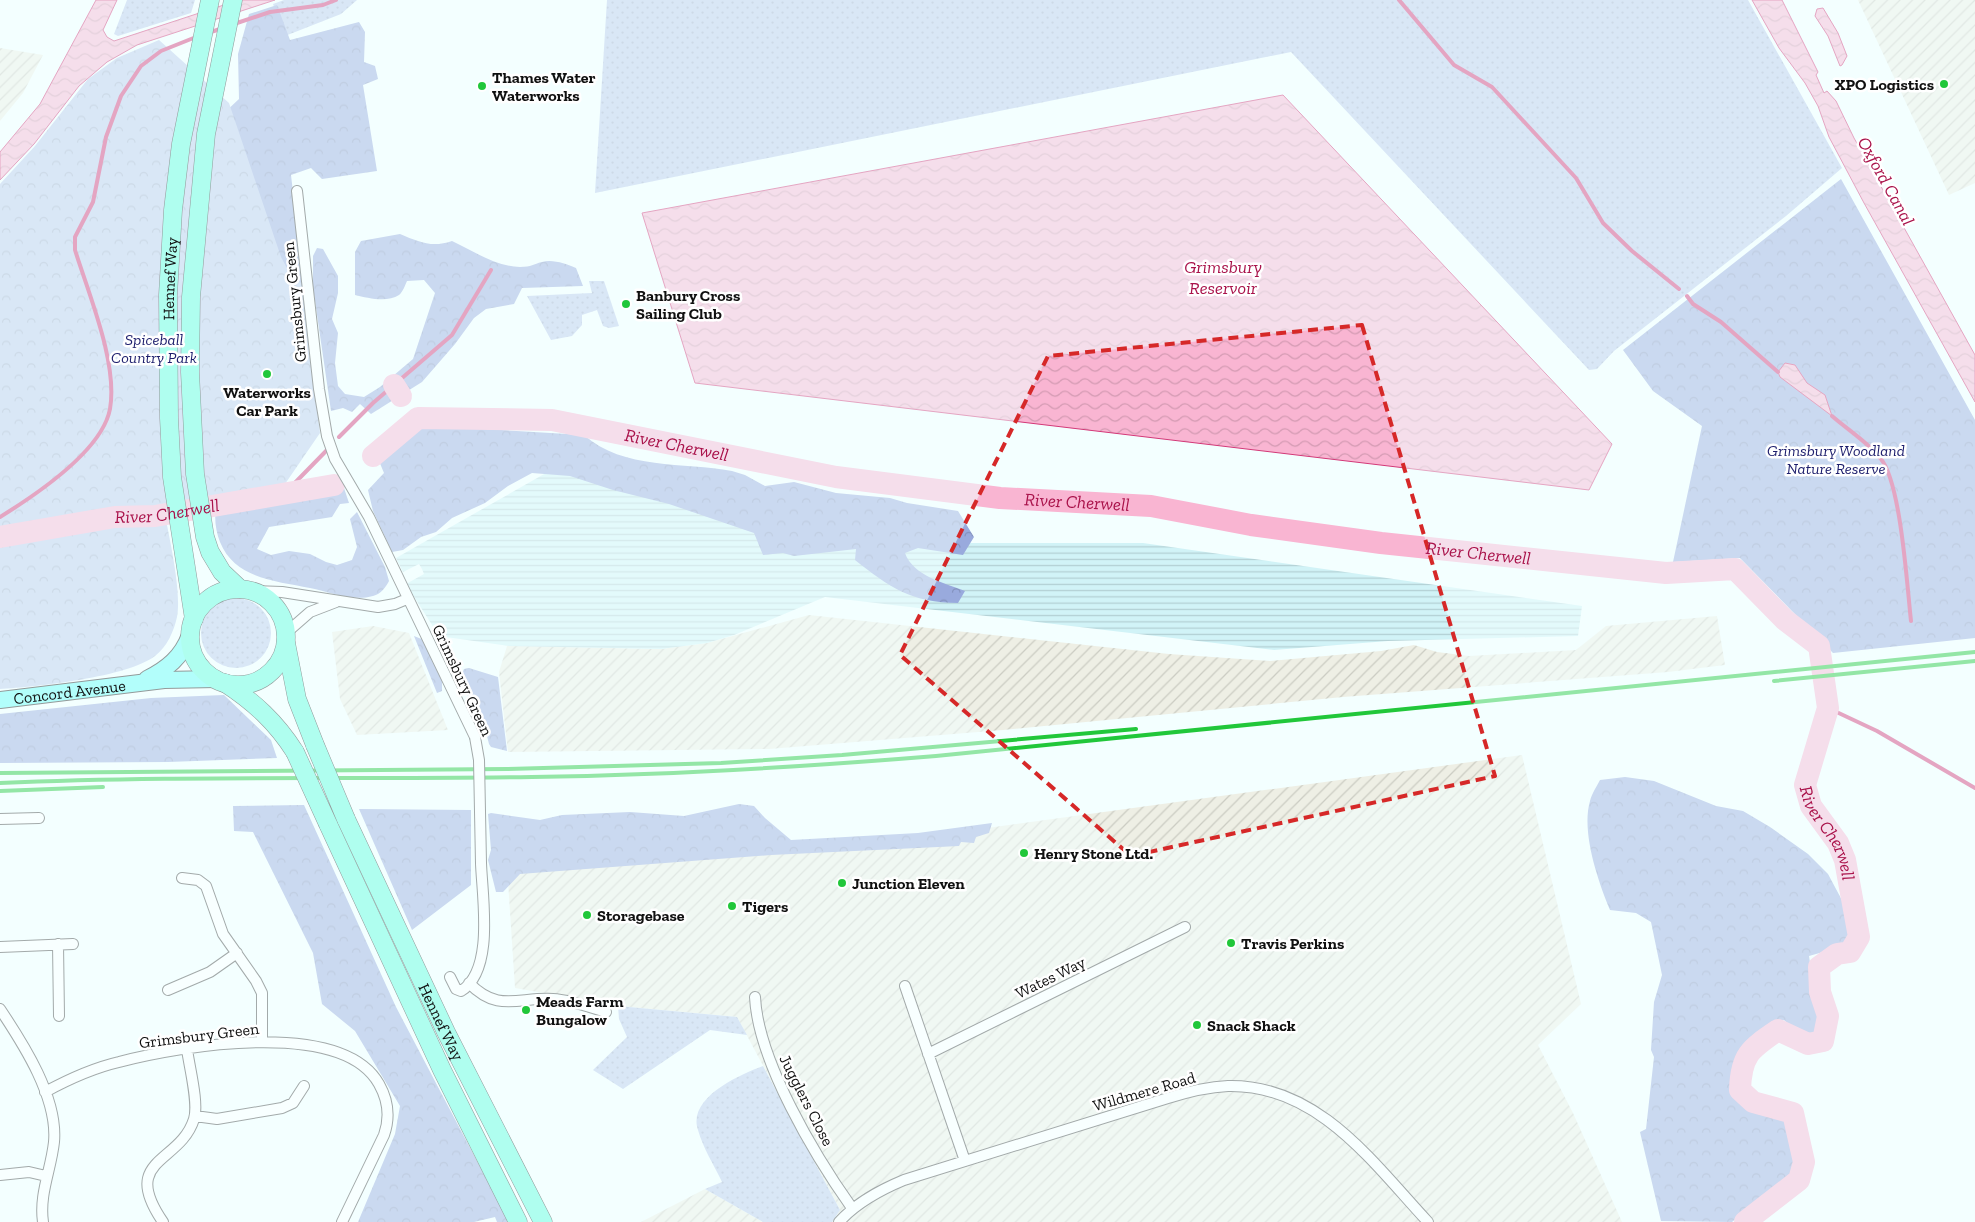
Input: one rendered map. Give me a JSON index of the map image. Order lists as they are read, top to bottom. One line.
{"streets":{"highway":["Hennef Way"],"main road":["Concord Avenue"],"street":["Grimsbury Green","Wates Way","Wildmere Road","Jugglers Close"]},"crossings":[["Hennef Way","Concord Avenue"],["Wildmere Road","Jugglers Close"]],"water":["Oxford Canal","Grimsbury Reservoir","River Cherwell"],"parks":["Spiceball Country Park","Grimsbury Woodland Nature Reserve"],"places":["XPO Logistics","Thames Water Waterworks","Banbury Cross Sailing Club","Waterworks Car Park","Henry Stone Ltd.","Junction Eleven","Tigers","Storagebase","Travis Perkins","Meads Farm Bungalow","Snack Shack"]}
